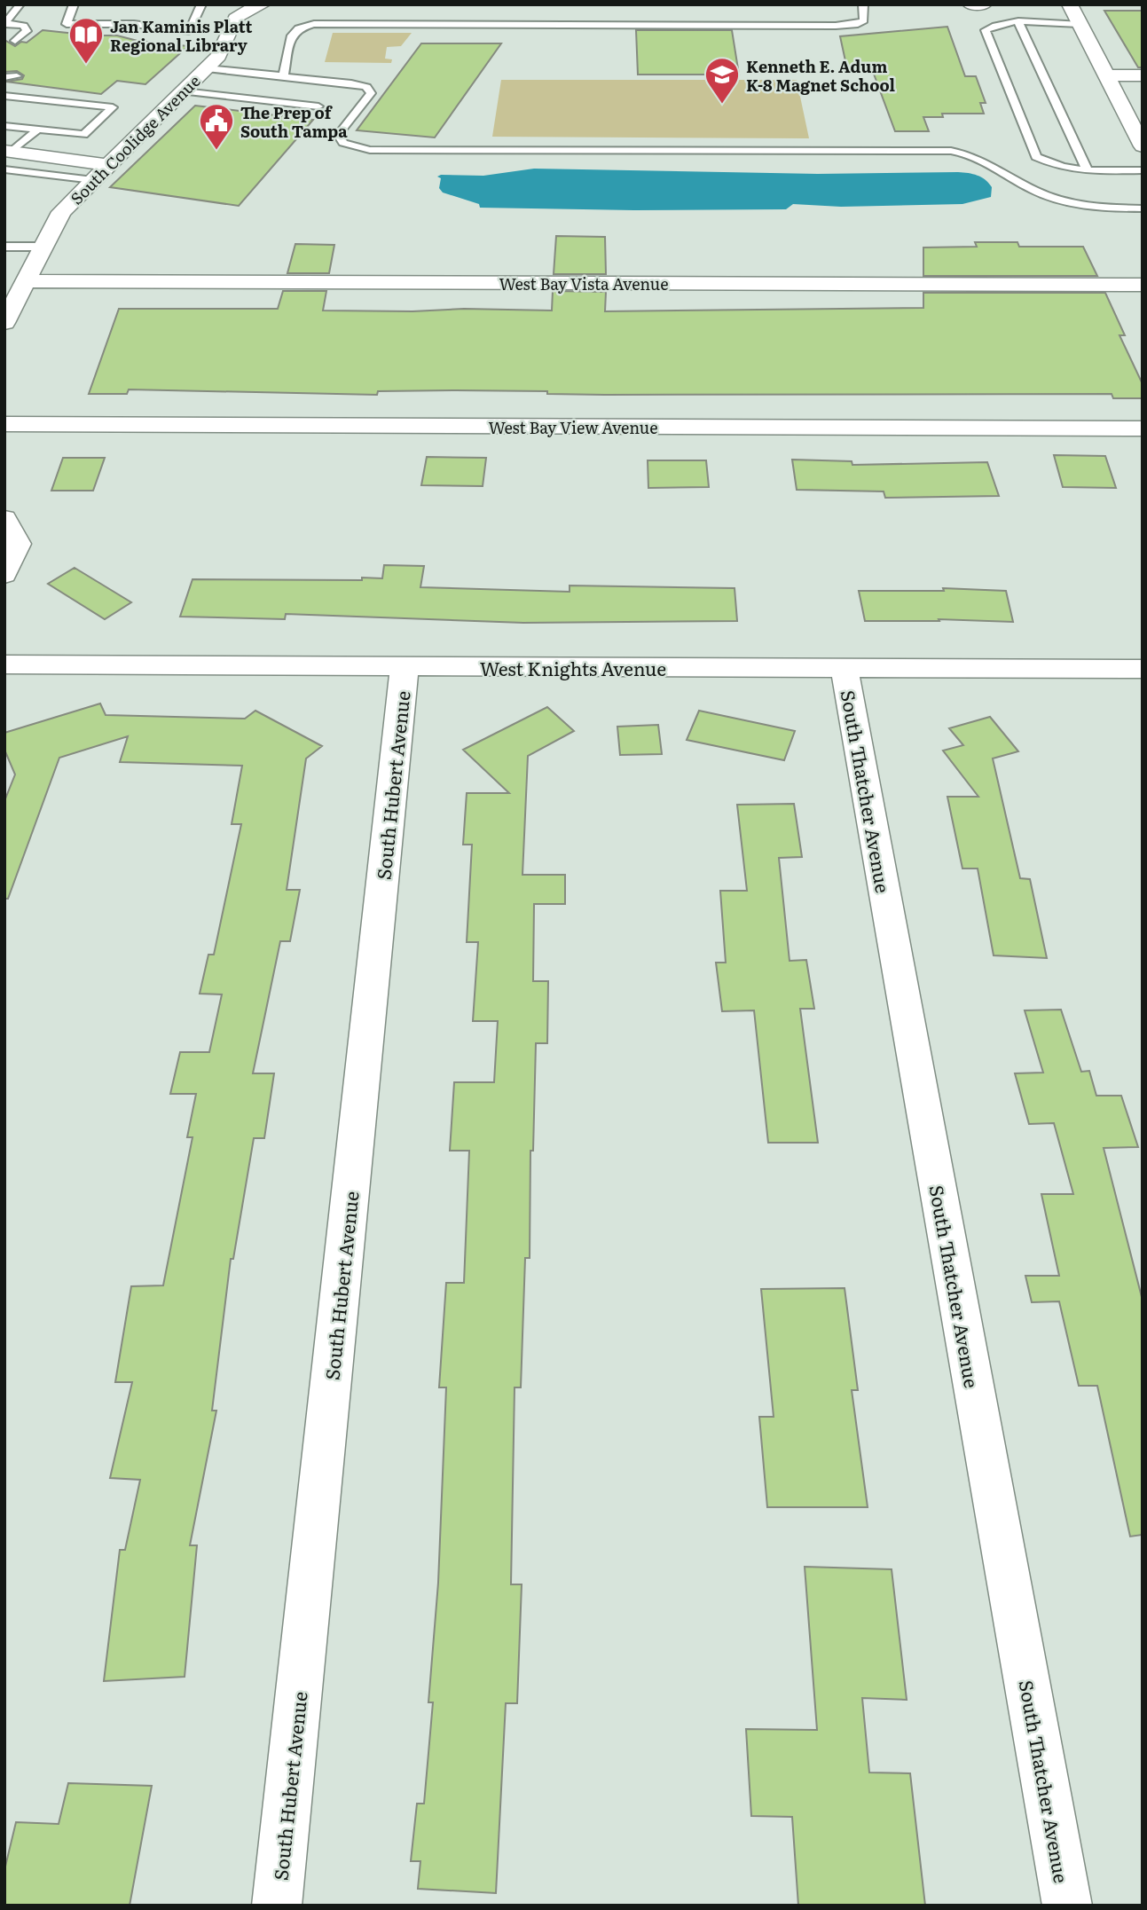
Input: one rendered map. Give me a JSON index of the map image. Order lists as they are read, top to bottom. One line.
{"streets":{"street":["South Coolidge Avenue","West Bay Vista Avenue","West Bay View Avenue","West Knights Avenue","South Hubert Avenue","South Thatcher Avenue"]},"crossings":[["South Coolidge Avenue","West Bay Vista Avenue"],["West Knights Avenue","South Hubert Avenue"],["West Knights Avenue","South Thatcher Avenue"]],"places":{"library":["Jan Kaminis Platt Regional Library"],"school or university":["Kenneth E. Adum K-8 Magnet School"],"public building":["The Prep of South Tampa"]}}
